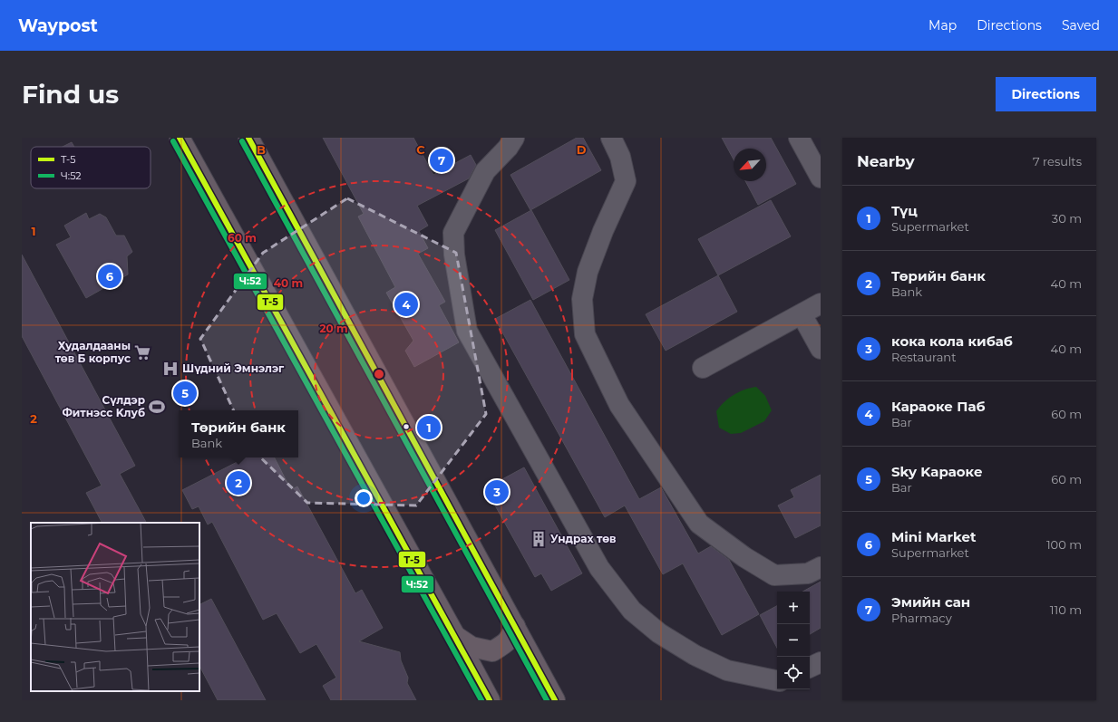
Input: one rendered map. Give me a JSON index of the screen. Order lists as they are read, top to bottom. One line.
{"places":{"supermarket":["Худалдааны төв Б корпус"],"hospital":["Шүдний Эмнэлэг"],"sports":["Сүлдэр Фитнэсс Kлуб"],"building":["Ундрах төв"]},"lines":["transit line Т-5","transit line Ч:52"],"legend":["Т-5","Ч:52"],"north":"bottom left","page":{"header":"Waypost","nav":["Map","Directions","Saved"],"buttons":"Directions","title":"Find us","heading":["Nearby","7 results"],"pins":["7","6","4","5","1","2","3"],"list":[{"mark":"1","name":"Түц","note":"Supermarket","value":"30 m"},{"mark":"2","name":"Төрийн банк","note":"Bank","value":"40 m"},{"mark":"3","name":"кока кола кибаб","note":"Restaurant","value":"40 m"},{"mark":"4","name":"Караоке Паб","note":"Bar","value":"60 m"},{"mark":"5","name":"Sky Kараоке","note":"Bar","value":"60 m"},{"mark":"6","name":"Mini Market","note":"Supermarket","value":"100 m"},{"mark":"7","name":"Эмийн сан","note":"Pharmacy","value":"110 m"}],"popup":["Төрийн банк","Bank"],"map_buttons":["+","−"]},"grid":{"columns":["B","C","D"],"rows":["1","2"]},"rings":["60 m","40 m","20 m"]}
